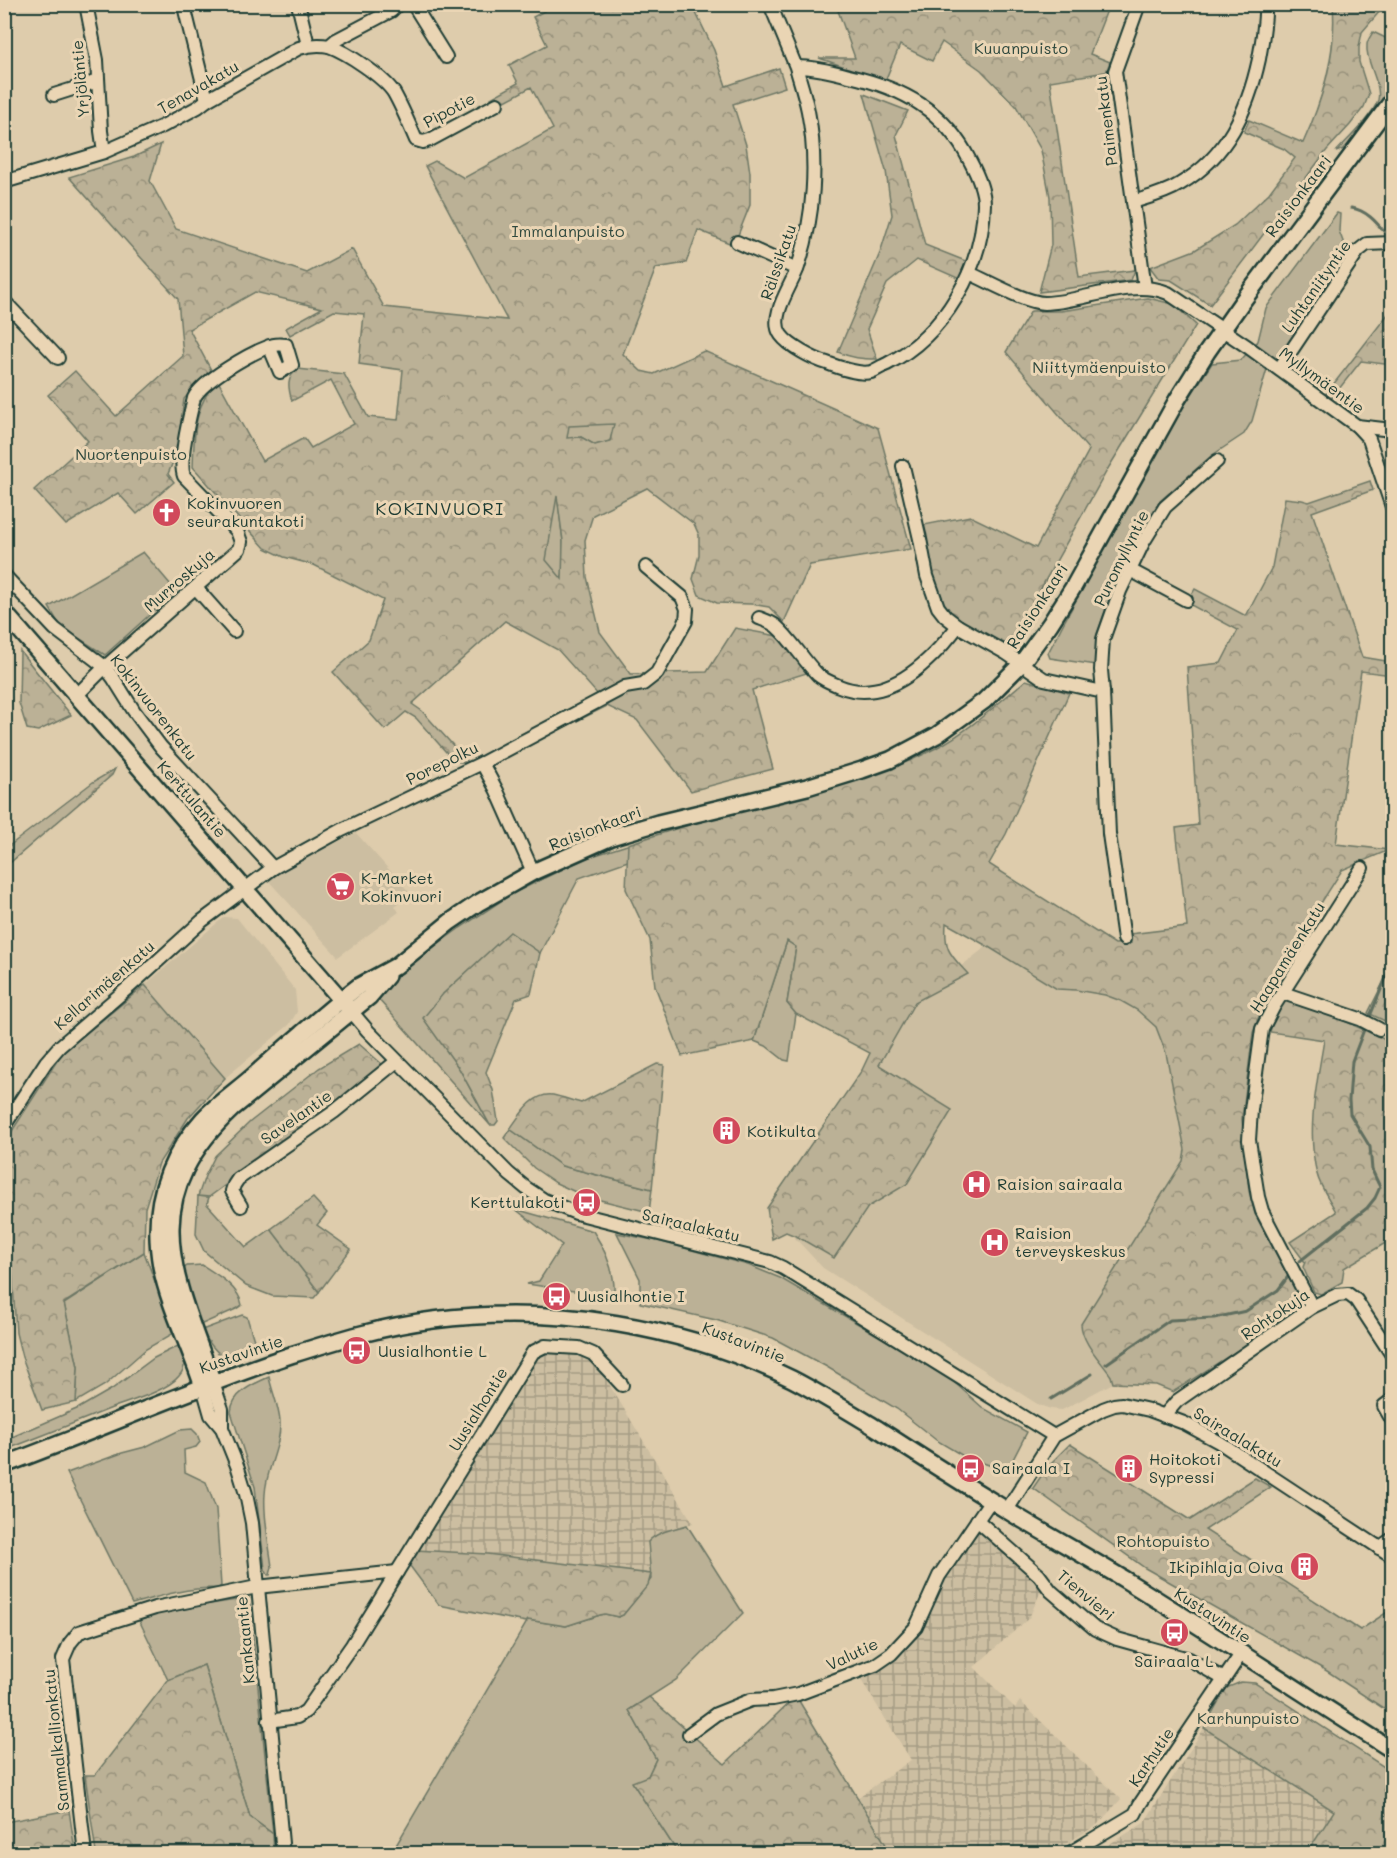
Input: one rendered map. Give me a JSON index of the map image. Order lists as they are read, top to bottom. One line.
{"streets":{"main road":["Raisionkaari","Kerttulantie","Kustavintie"],"street":["Yrjöläntie","Tenavakatu","Pipotie","Paimenkatu","Rälssikatu","Luhtaniityntie","Myllymäentie","Puromyllyntie","Murroskuja","Kokinvuorenkatu","Porepolku","Haapamäenkatu","Kellarimäenkatu","Savelantie","Sairaalakatu","Rohtokuja","Uusialhontie","Tienvieri","Kankaantie","Valutie","Sammalkallionkatu","Karhutie"]},"crossings":[["Yrjöläntie","Tenavakatu"],["Tenavakatu","Pipotie"],["Paimenkatu","Myllymäentie"],["Raisionkaari","Myllymäentie"],["Raisionkaari","Kerttulantie"],["Raisionkaari","Sairaalakatu"],["Raisionkaari","Kustavintie"],["Raisionkaari","Kankaantie"],["Luhtaniityntie","Myllymäentie"],["Murroskuja","Kokinvuorenkatu"],["Murroskuja","Kerttulantie"],["Kokinvuorenkatu","Porepolku"],["Kerttulantie","Kellarimäenkatu"],["Kerttulantie","Sairaalakatu"],["Haapamäenkatu","Rohtokuja"],["Savelantie","Sairaalakatu"],["Sairaalakatu","Rohtokuja"],["Sairaalakatu","Kustavintie"],["Kustavintie","Kankaantie"],["Kustavintie","Valutie"],["Kustavintie","Karhutie"],["Uusialhontie","Kankaantie"],["Tienvieri","Valutie"],["Tienvieri","Karhutie"],["Kankaantie","Sammalkallionkatu"]],"districts":["KOKINVUORI"],"parks":["Kuuanpuisto","Immalanpuisto","Niittymäenpuisto","Nuortenpuisto","Rohtopuisto","Karhunpuisto"],"places":{"church":["Kokinvuoren seurakuntakoti"],"supermarket":["K-Market Kokinvuori"],"building":["Kotikulta","Hoitokoti Sypressi","Ikipihlaja Oiva"],"hospital":["Raision sairaala","Raision terveyskeskus"],"bus stop":["Kerttulakoti","Uusialhontie I","Uusialhontie L","Sairaala I","Sairaala L"]}}
